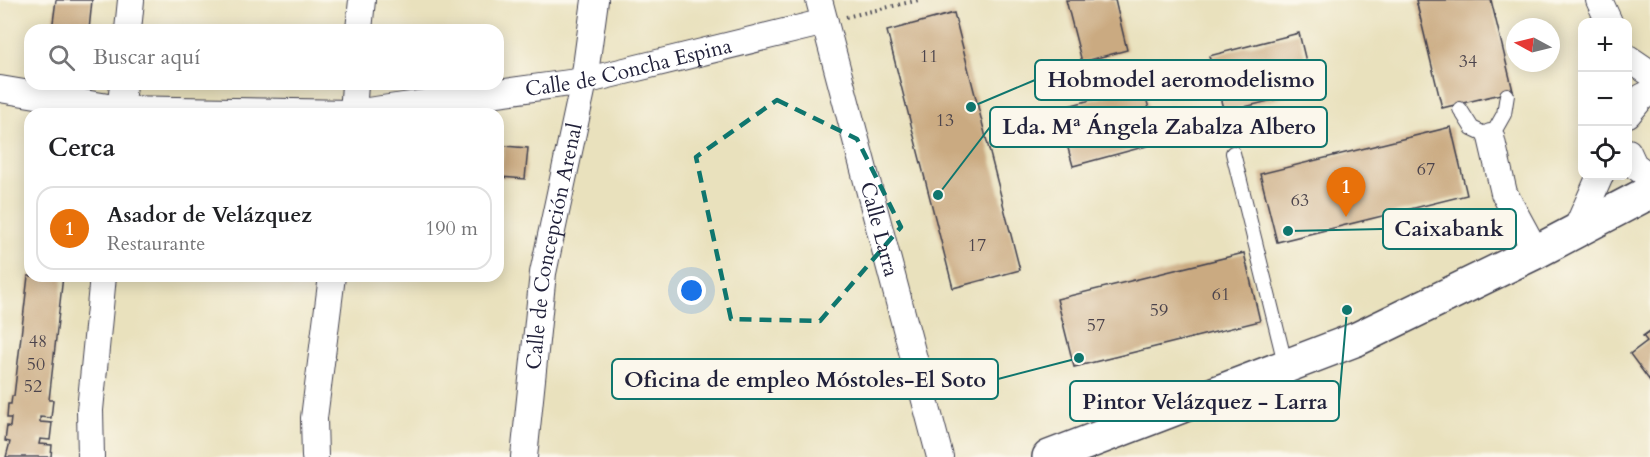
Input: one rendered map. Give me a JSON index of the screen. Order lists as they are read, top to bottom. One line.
{"streets":{"street":["Calle de Concha Espina","Calle Larra","Calle de Concepción Arenal"]},"crossings":[["Calle de Concha Espina","Calle Larra"],["Calle de Concha Espina","Calle de Concepción Arenal"]],"places":["Hobmodel aeromodelismo","Lda. Mª Ángela Zabalza Albero","Caixabank","Pintor Velázquez - Larra","Oficina de empleo Móstoles-El Soto"],"house_numbers":["11","34","13","67","63","17","61","59","57","48","50","52"],"north":"left","page":{"map_buttons":["+","−"],"search":"Buscar aquí","heading":"Cerca","pins":"1","list":[{"mark":"1","name":"Asador de Velázquez","note":"Restaurante","value":"190 m"}]}}
